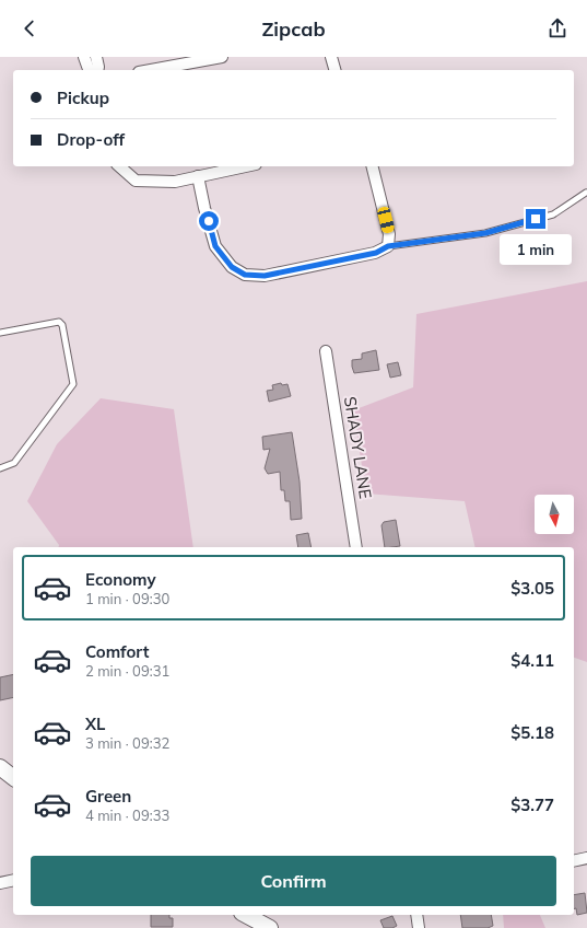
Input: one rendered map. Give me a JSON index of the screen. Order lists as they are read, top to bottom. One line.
{"streets":{"street":["SHADY LANE"]},"north":"bottom","page":{"header":"Zipcab","banner":["Pickup","Drop-off"],"bubble":"1 min","list":[{"name":"Economy","note":"1 min · 09:30","value":"$3.05"},{"name":"Comfort","note":"2 min · 09:31","value":"$4.11"},{"name":"XL","note":"3 min · 09:32","value":"$5.18"},{"name":"Green","note":"4 min · 09:33","value":"$3.77"}],"buttons":"Confirm"}}
